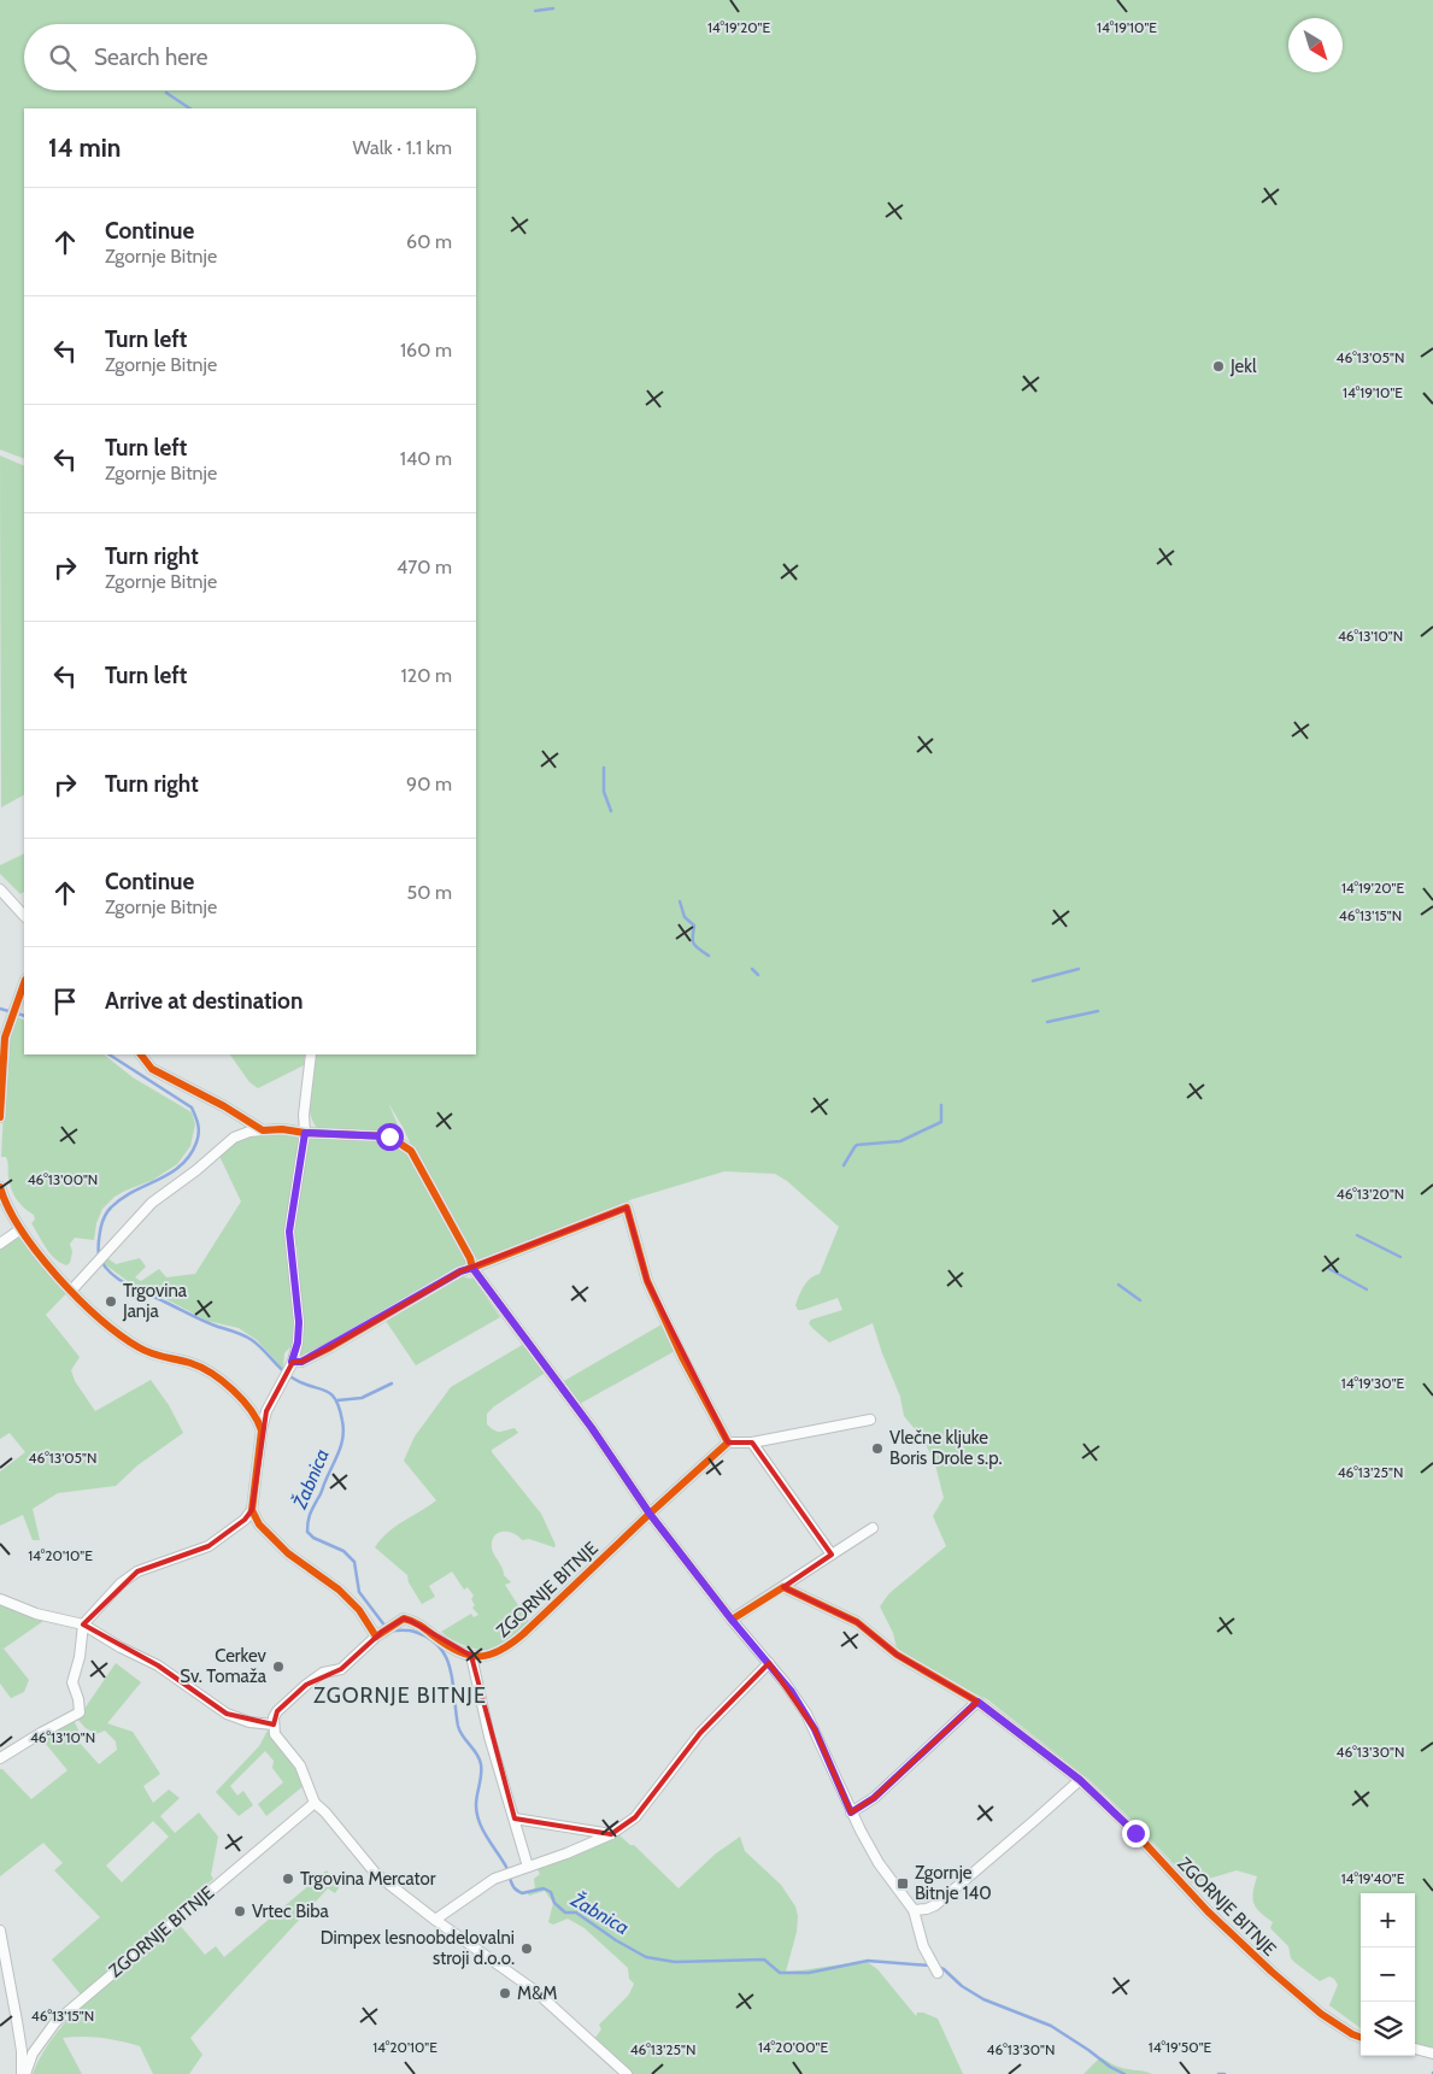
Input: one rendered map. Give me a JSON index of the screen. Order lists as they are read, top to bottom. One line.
{"streets":{"street":["ZGORNJE BITNJE"]},"districts":["ZGORNJE BITNJE"],"water":["Žabnica"],"places":{"other":["Jekl","Trgovina Janja","Vlečne kljuke Boris Drole s.p.","Cerkev Sv. Tomaža","Trgovina Mercator","Vrtec Biba","Dimpex lesnoobdelovalni stroji d.o.o.","M&M"],"transit":["Zgornje Bitnje 140"]},"north":"bottom right","page":{"search":"Search here","heading":["14 min","Walk · 1.1 km"],"list":[["Continue","Zgornje Bitnje","60 m"],["Turn left","Zgornje Bitnje","160 m"],["Turn left","Zgornje Bitnje","140 m"],["Turn right","Zgornje Bitnje","470 m"],["Turn left","120 m"],["Turn right","90 m"],["Continue","Zgornje Bitnje","50 m"],"Arrive at destination"],"map_buttons":["+","−"]},"coordinates":["14°19'20\"E","14°19'10\"E","46°13'05\"N","46°13'10\"N","46°13'15\"N","46°13'00\"N","46°13'20\"N","14°19'30\"E","46°13'25\"N","14°20'10\"E","46°13'30\"N","14°19'40\"E","14°20'00\"E","14°19'50\"E"]}
